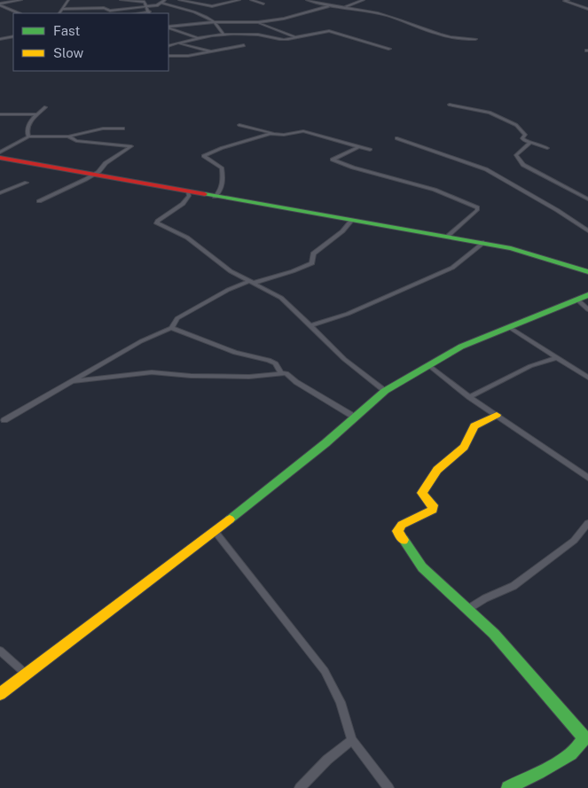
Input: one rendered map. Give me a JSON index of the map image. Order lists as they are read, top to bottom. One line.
{"legend":["Fast","Slow"]}
